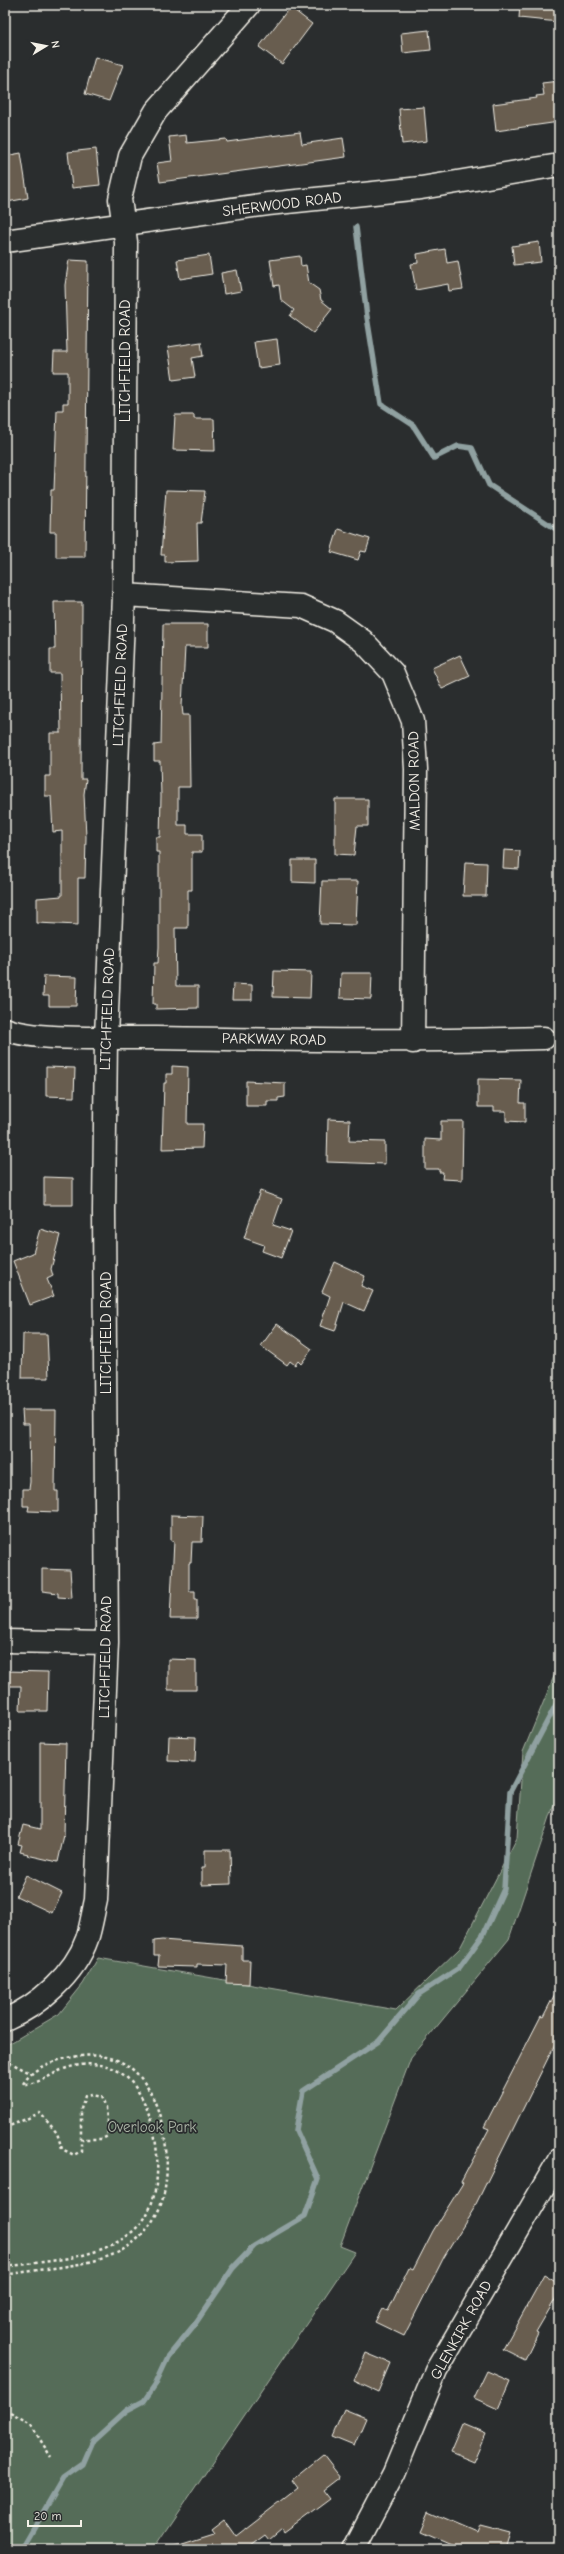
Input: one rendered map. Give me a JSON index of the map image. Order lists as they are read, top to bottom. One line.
{"streets":{"street":["SHERWOOD ROAD","LITCHFIELD ROAD","MALDON ROAD","PARKWAY ROAD","GLENKIRK ROAD"]},"crossings":[["SHERWOOD ROAD","LITCHFIELD ROAD"],["LITCHFIELD ROAD","MALDON ROAD"],["LITCHFIELD ROAD","PARKWAY ROAD"],["MALDON ROAD","PARKWAY ROAD"]],"parks":["Overlook Park"],"scale_bar":"20 m","north":"right"}
